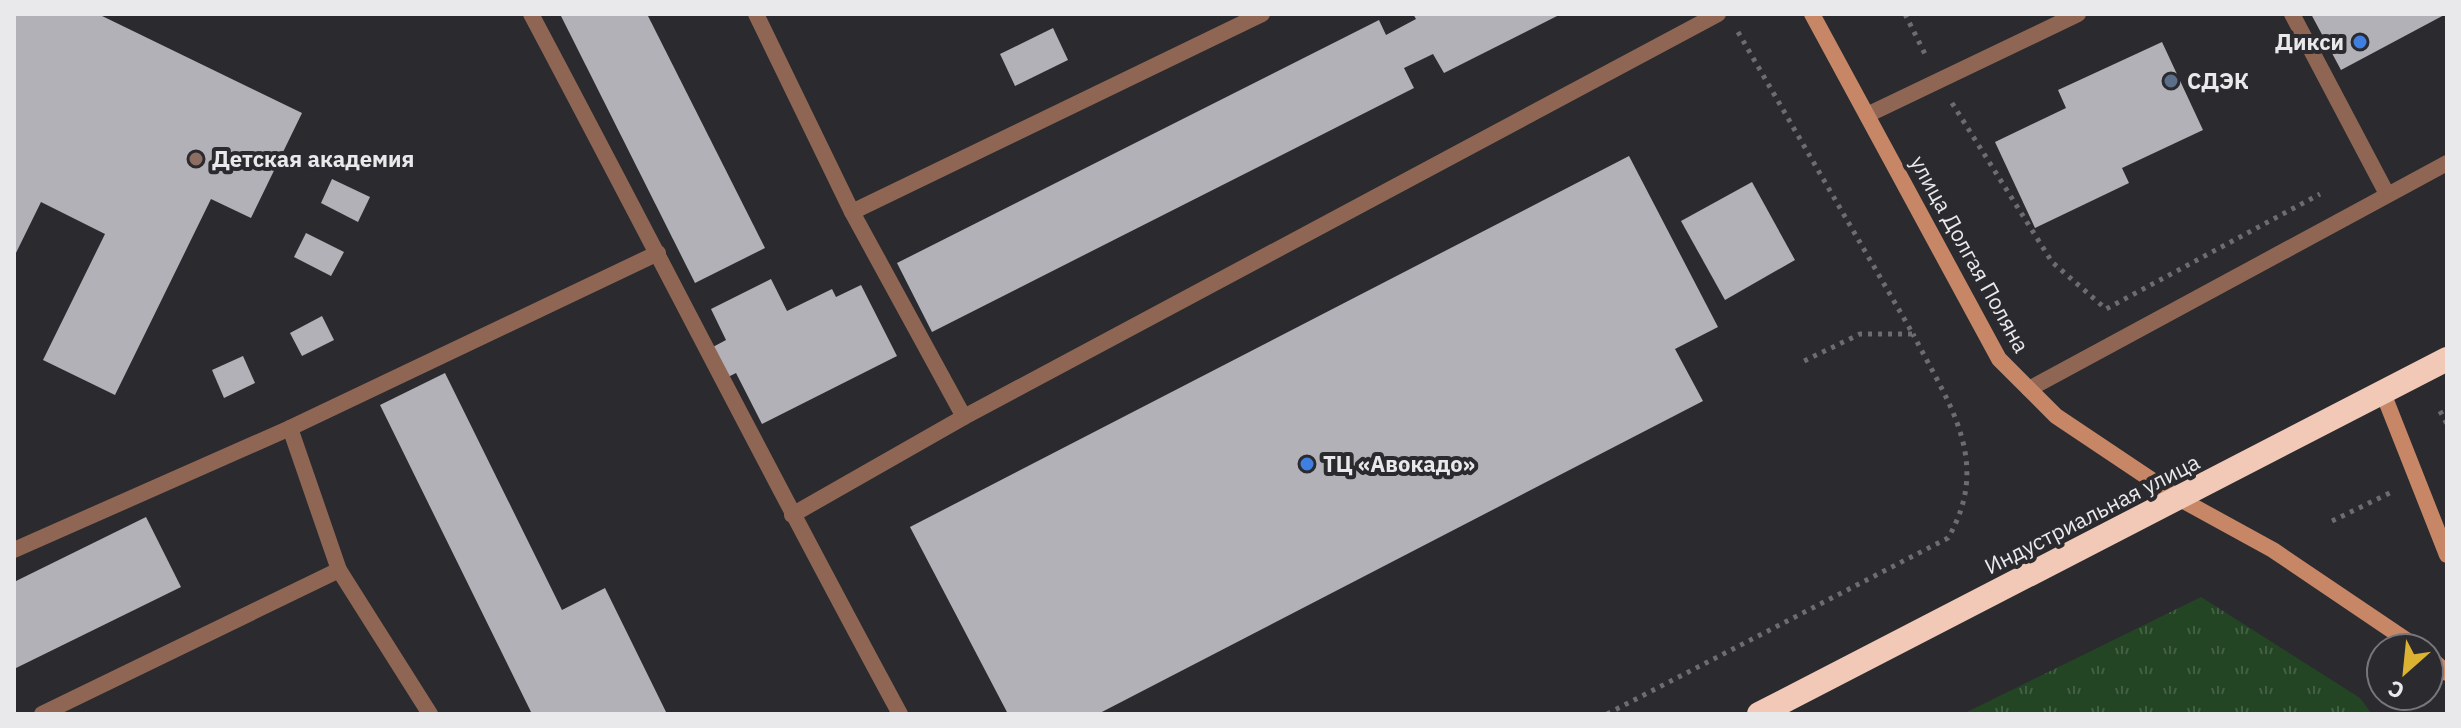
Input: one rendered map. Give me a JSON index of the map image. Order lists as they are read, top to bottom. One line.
{"streets":{"highway":["Индустриальная улица"],"main road":["улица Долгая Поляна"]},"crossings":[["улица Долгая Поляна","Индустриальная улица"]],"places":["Дикси","СДЭК","Детская академия","ТЦ «Авокадо»"],"north":"bottom left"}
